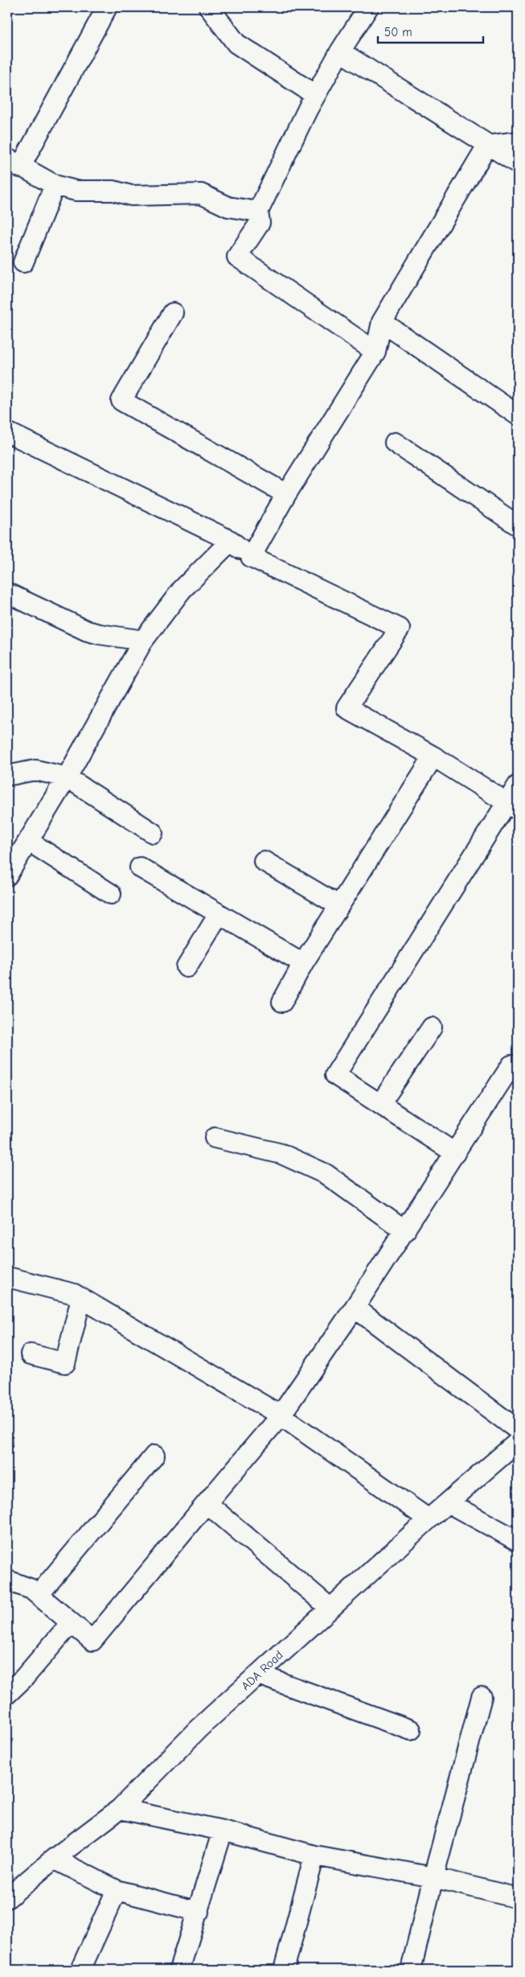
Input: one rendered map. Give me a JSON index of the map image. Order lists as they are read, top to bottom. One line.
{"streets":{"street":["ADA Road"]},"scale_bar":"50 m"}
